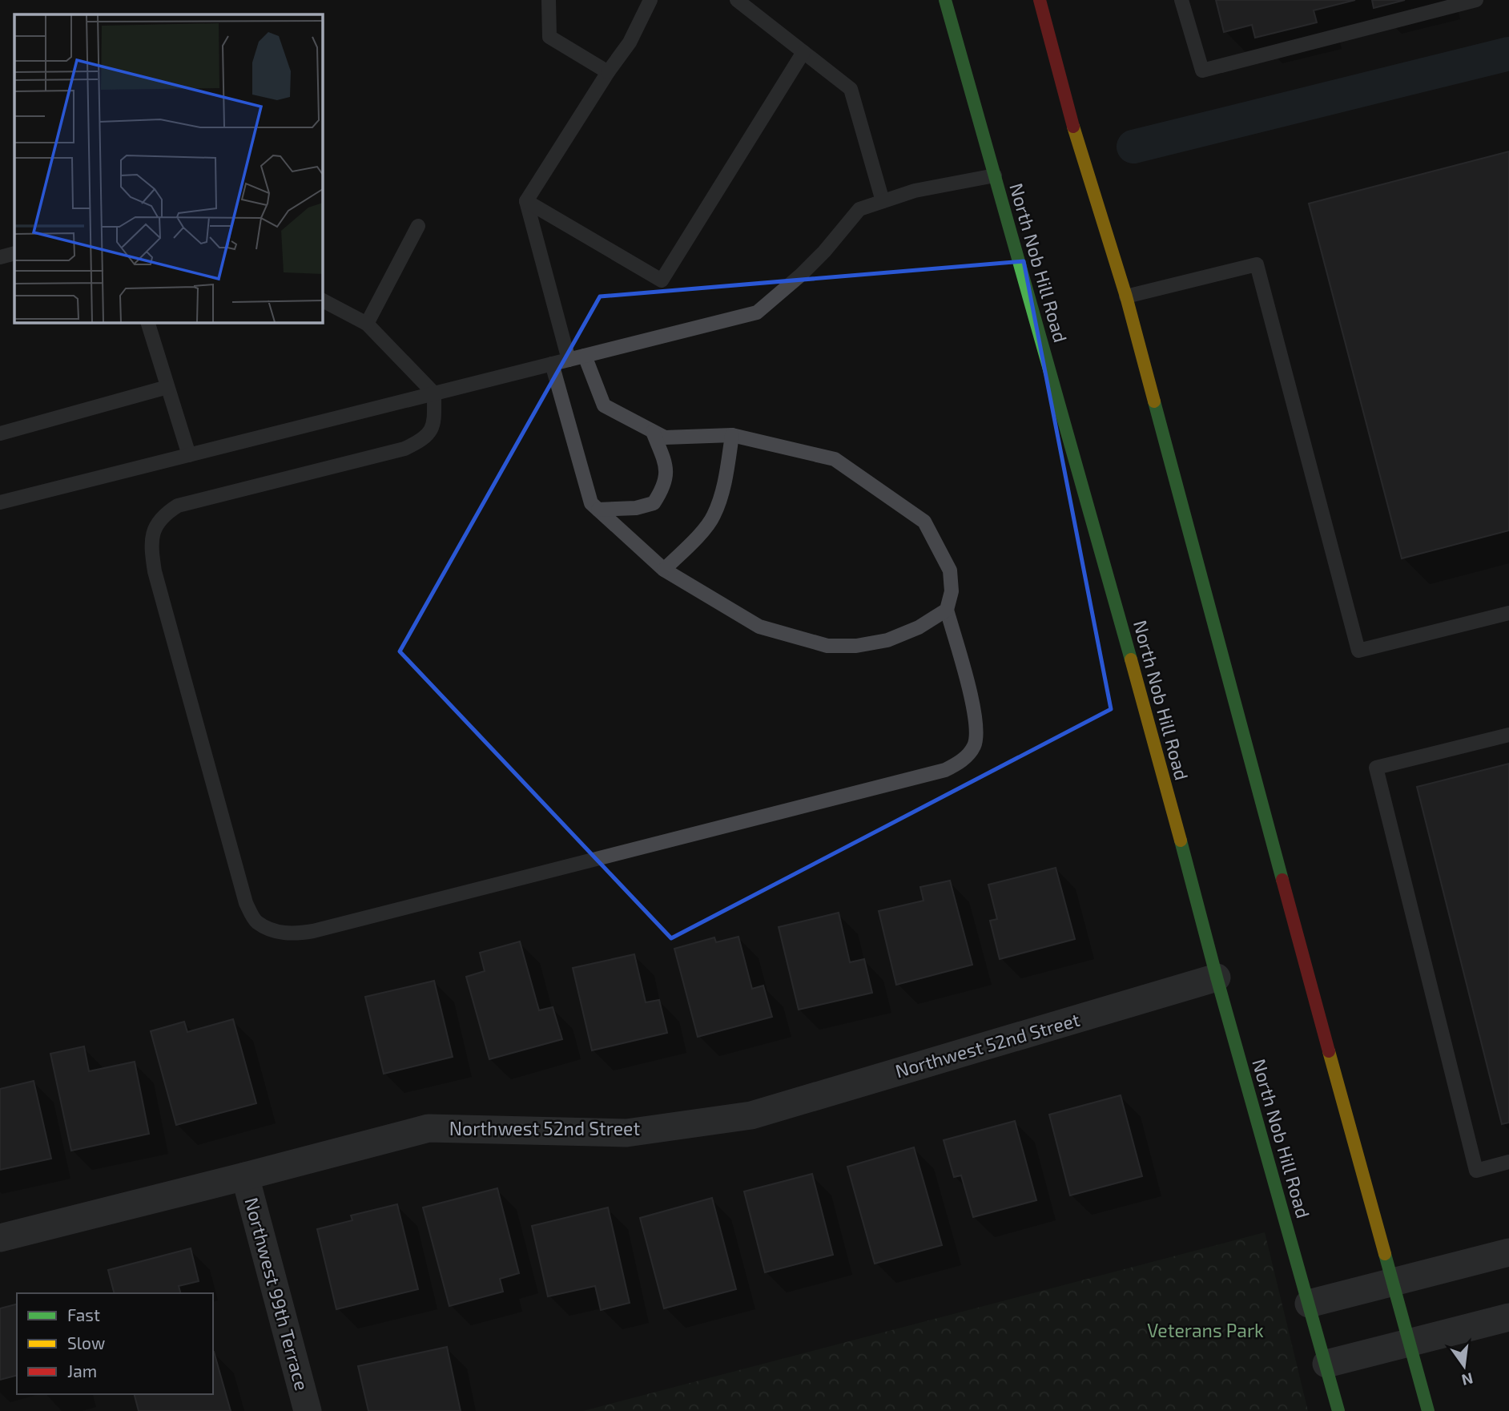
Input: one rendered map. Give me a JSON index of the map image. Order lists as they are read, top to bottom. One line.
{"streets":{"main road":["North Nob Hill Road"],"street":["Northwest 52nd Street","Northwest 99th Terrace"]},"crossings":[["North Nob Hill Road","Northwest 52nd Street"],["Northwest 52nd Street","Northwest 99th Terrace"]],"parks":["Veterans Park"],"legend":["Fast","Slow","Jam"],"north":"bottom"}
